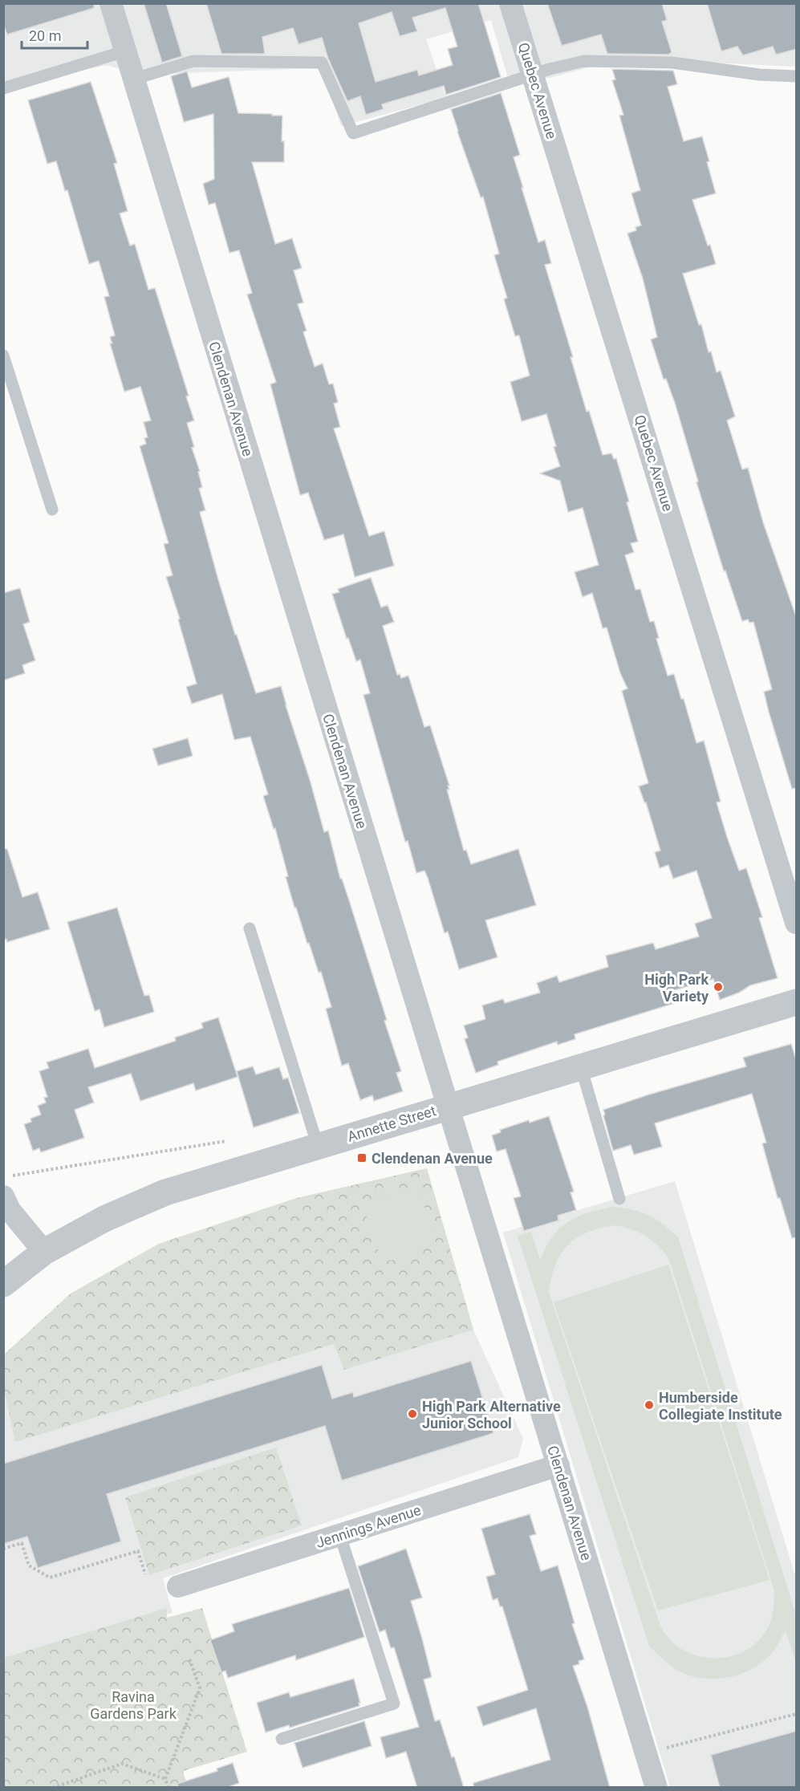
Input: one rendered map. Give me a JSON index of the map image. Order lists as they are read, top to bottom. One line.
{"streets":{"street":["Quebec Avenue","Clendenan Avenue","Annette Street","Jennings Avenue"]},"crossings":[["Clendenan Avenue","Annette Street"],["Clendenan Avenue","Jennings Avenue"]],"parks":["Ravina Gardens Park"],"places":{"other":["High Park Variety","Humberside Collegiate Institute","High Park Alternative Junior School"],"transit":["Clendenan Avenue"]},"scale_bar":"20 m"}
